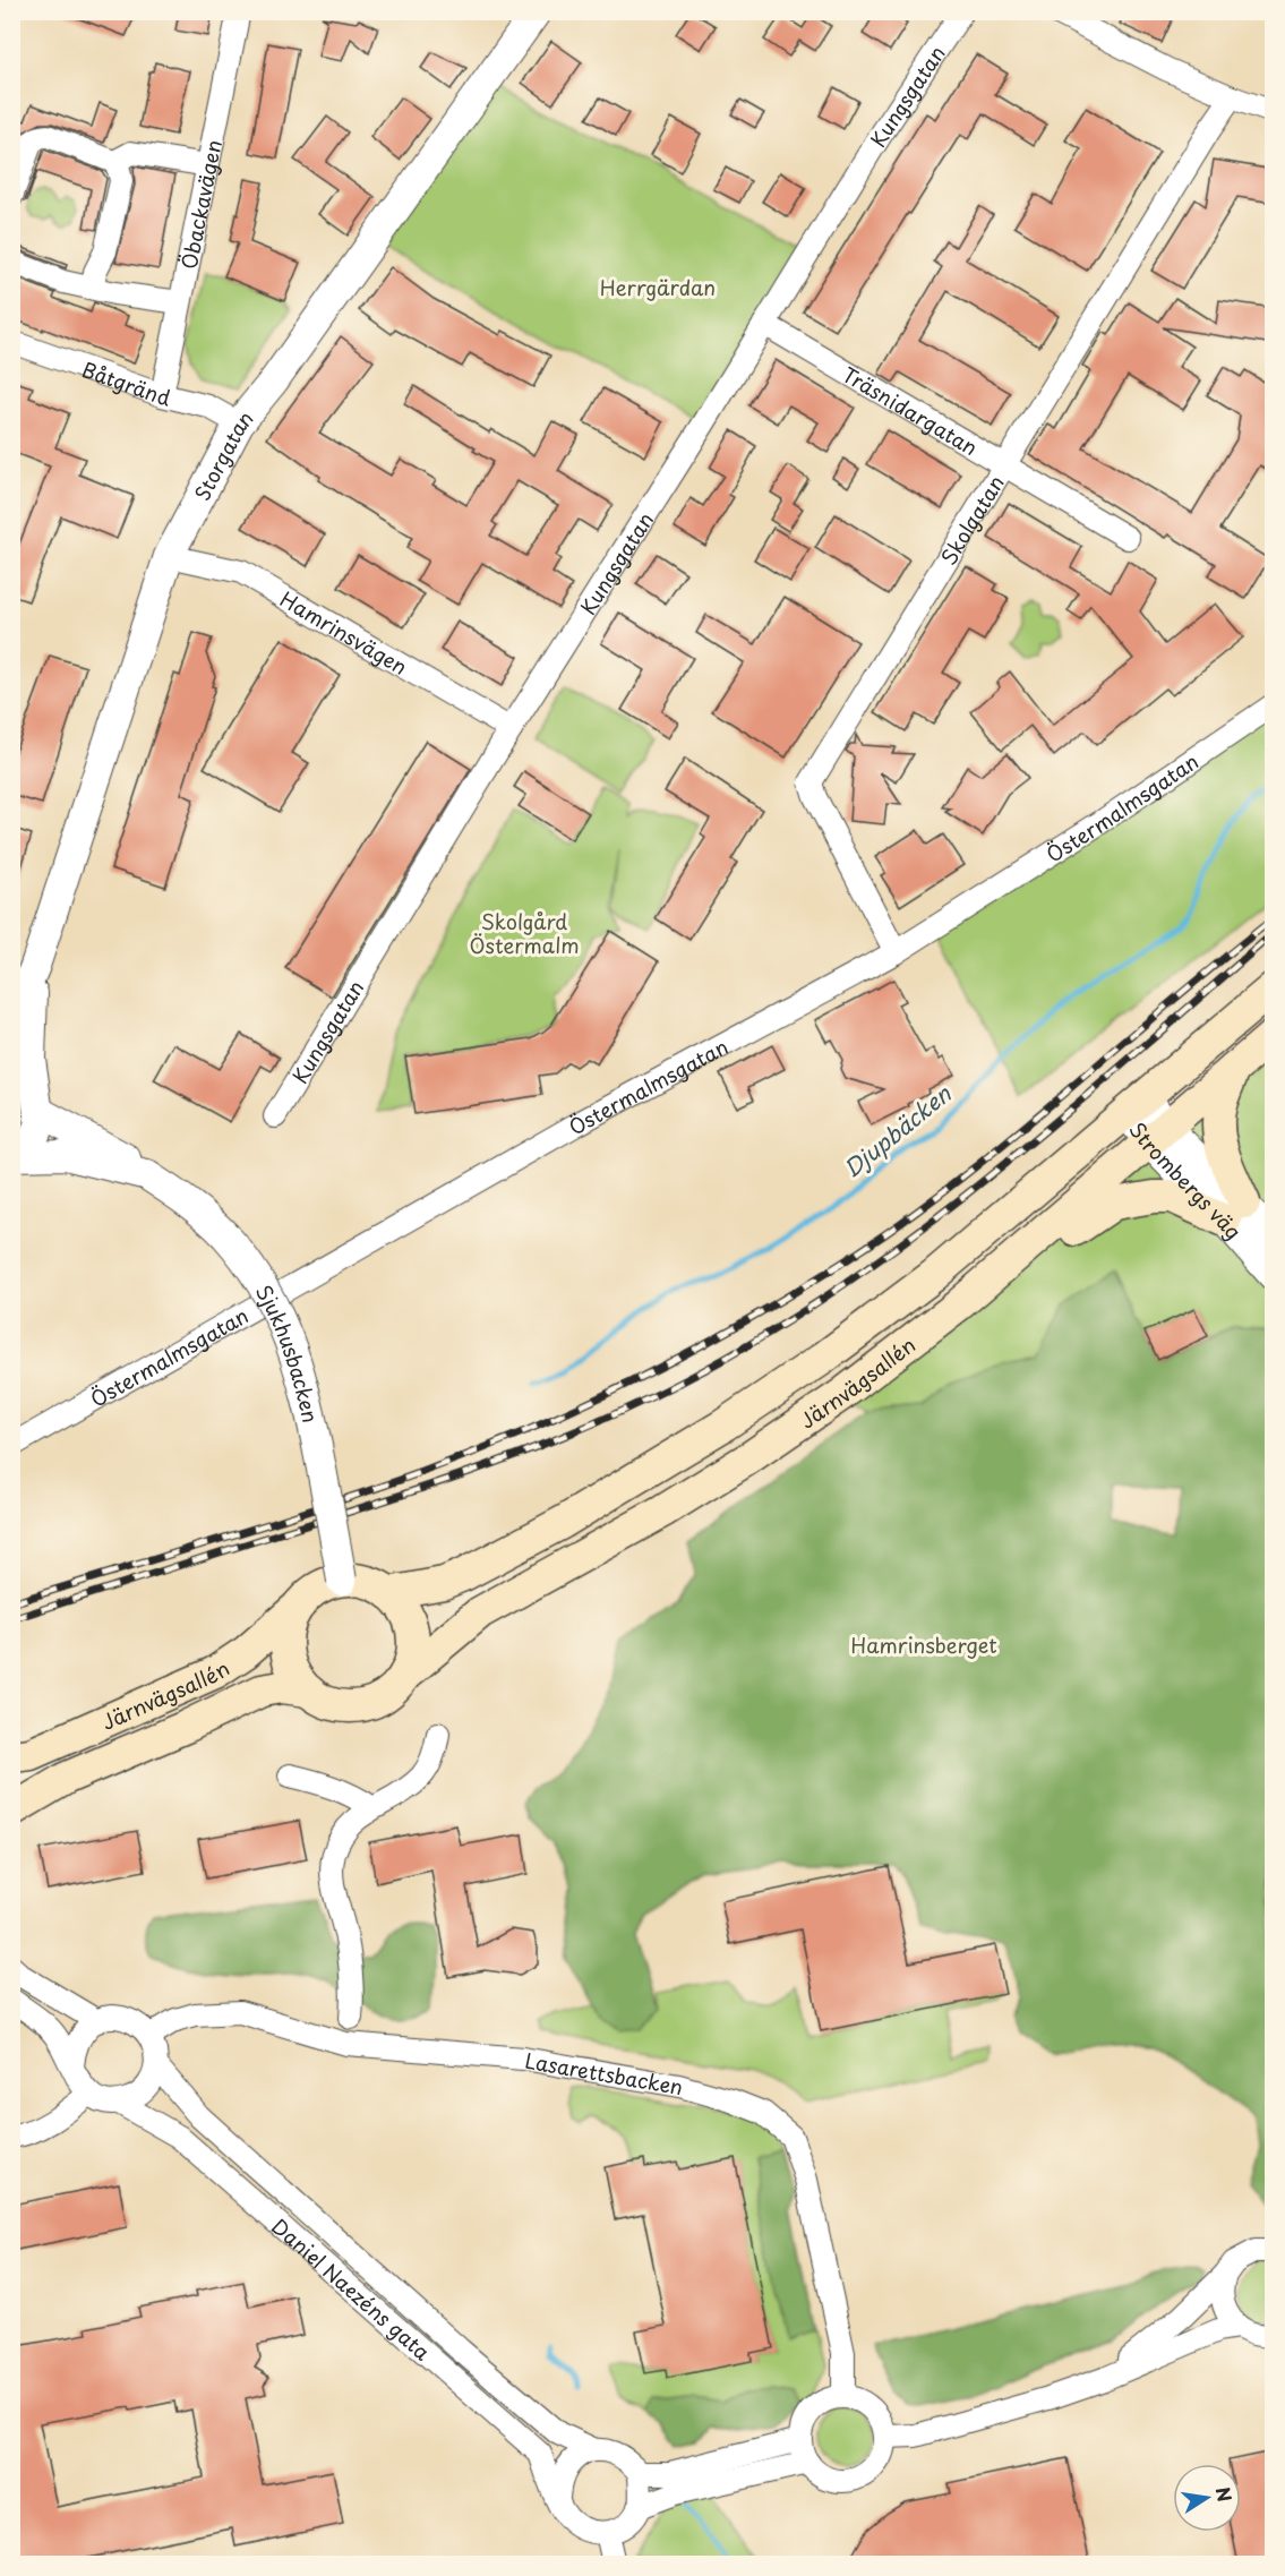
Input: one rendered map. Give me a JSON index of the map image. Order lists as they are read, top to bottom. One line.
{"streets":{"main road":["Järnvägsallén"],"street":["Kungsgatan","Öbackavägen","Båtgränd","Träsnidargatan","Storgatan","Skolgatan","Hamrinsvägen","Östermalmsgatan","Strombergs väg","Sjukhusbacken","Lasarettsbacken","Daniel Naezéns gata"]},"crossings":[["Kungsgatan","Träsnidargatan"],["Kungsgatan","Hamrinsvägen"],["Öbackavägen","Båtgränd"],["Båtgränd","Storgatan"],["Träsnidargatan","Skolgatan"],["Storgatan","Hamrinsvägen"],["Storgatan","Sjukhusbacken"],["Skolgatan","Östermalmsgatan"],["Strombergs väg","Järnvägsallén"],["Sjukhusbacken","Järnvägsallén"],["Lasarettsbacken","Daniel Naezéns gata"]],"water":["Djupbäcken"],"parks":["Herrgärdan","Skolgård Östermalm","Hamrinsberget"],"north":"right"}
